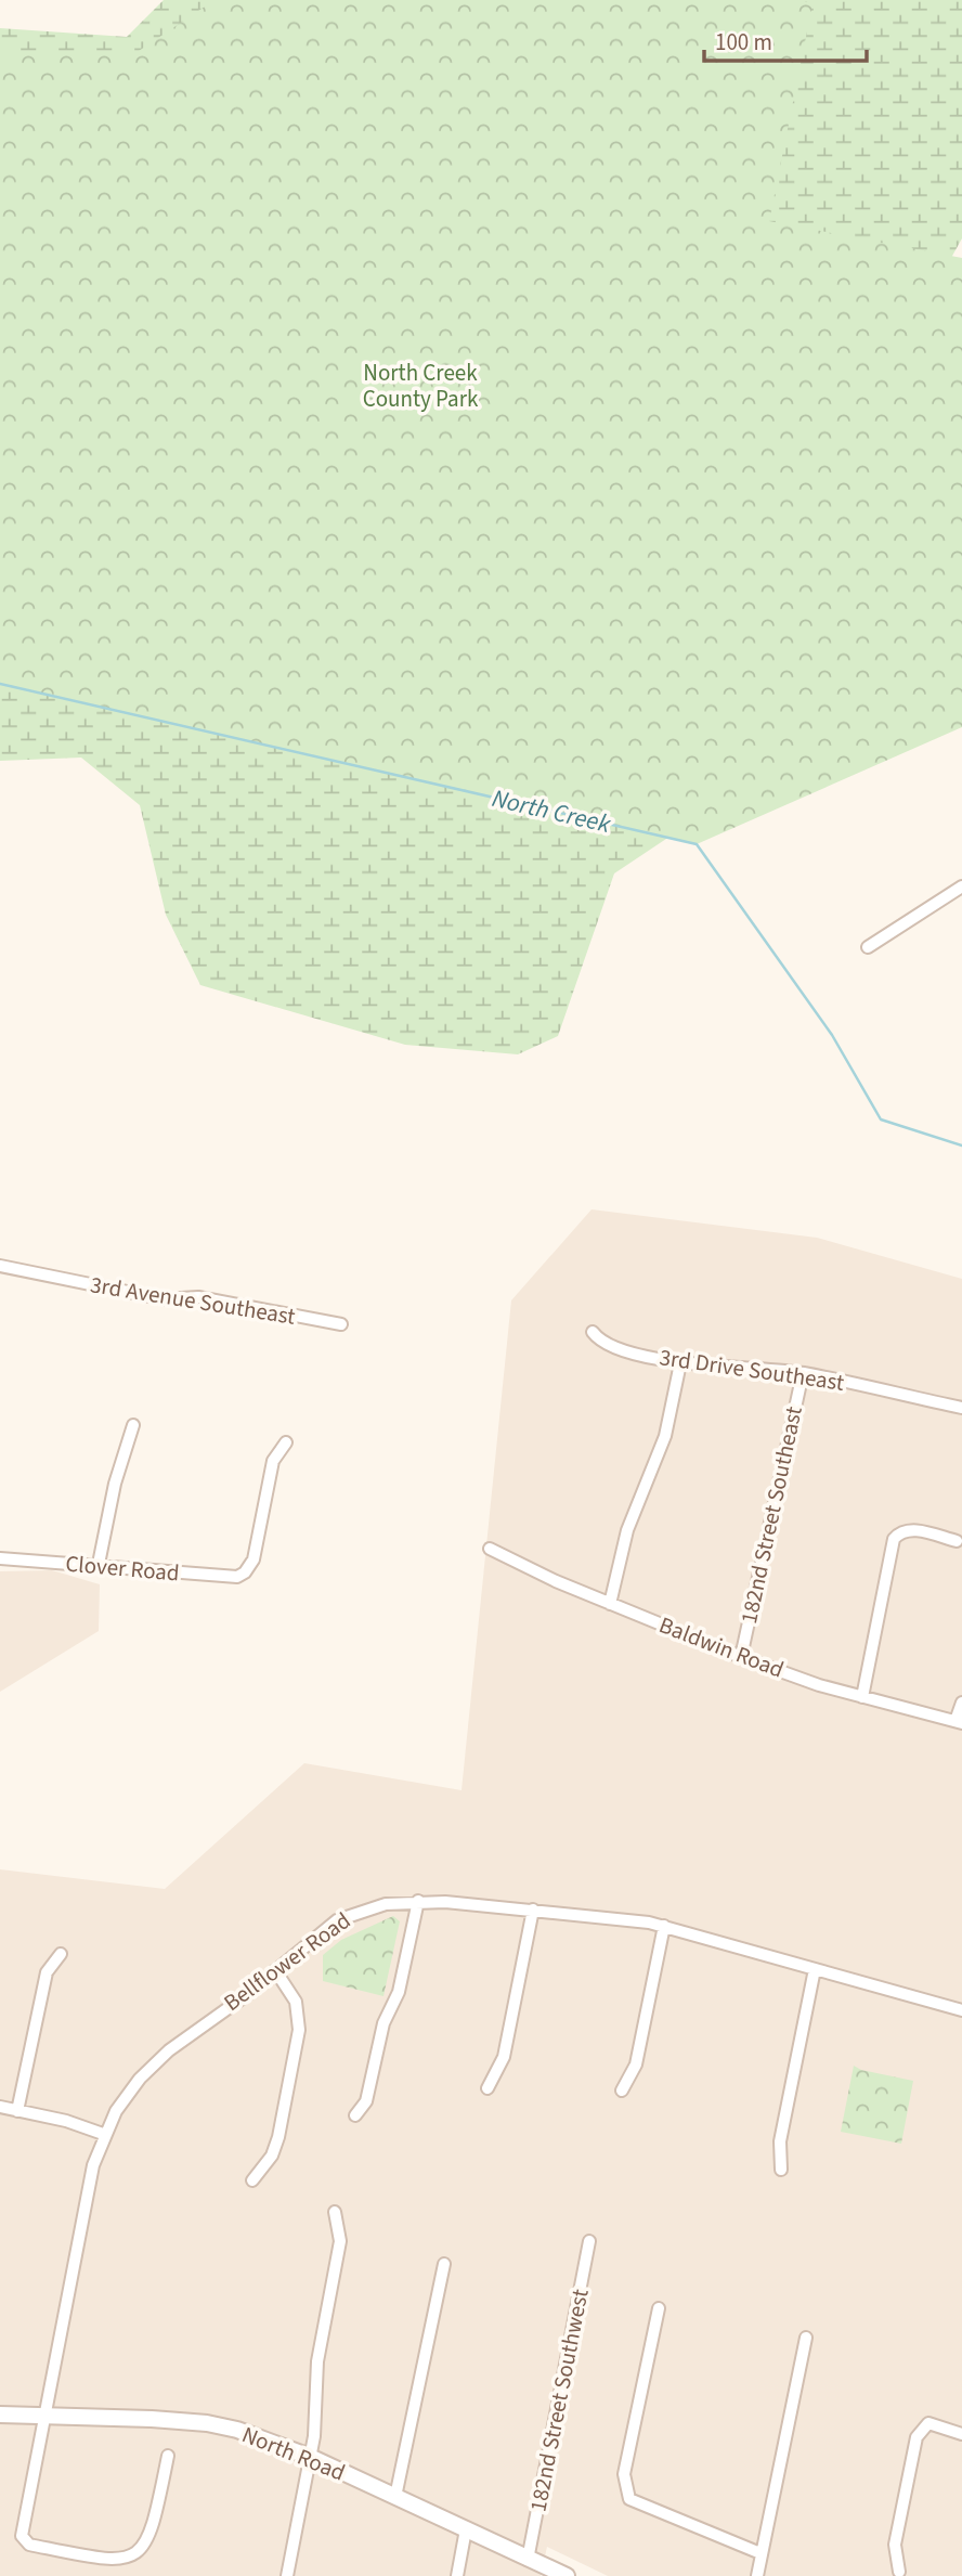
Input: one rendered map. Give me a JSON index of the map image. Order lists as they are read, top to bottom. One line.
{"streets":{"street":["3rd Avenue Southeast","3rd Drive Southeast","182nd Street Southeast","Clover Road","Baldwin Road","Bellflower Road","182nd Street Southwest","North Road"]},"crossings":[["3rd Drive Southeast","182nd Street Southeast"],["182nd Street Southeast","Baldwin Road"],["Bellflower Road","North Road"],["182nd Street Southwest","North Road"]],"water":["North Creek"],"parks":["North Creek County Park"],"scale_bar":"100 m"}
